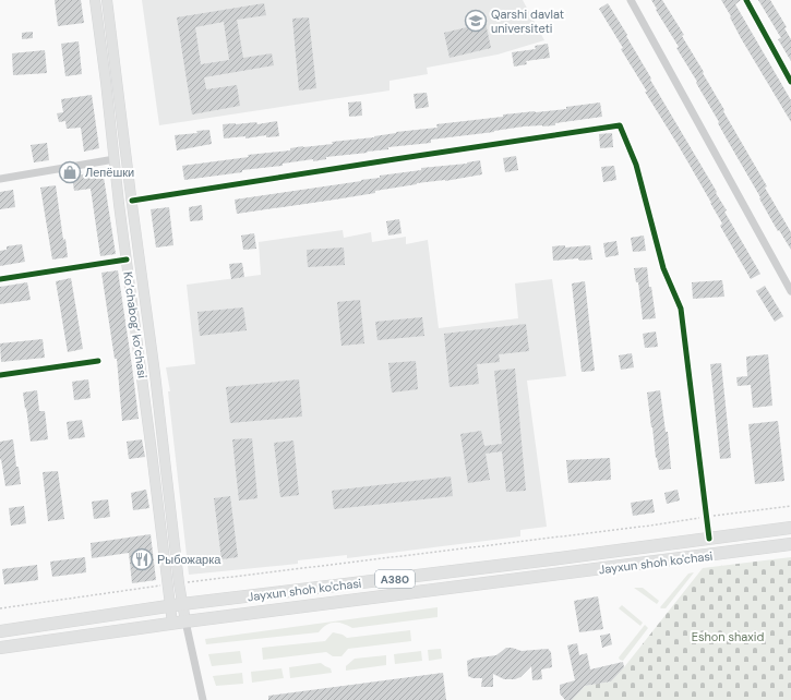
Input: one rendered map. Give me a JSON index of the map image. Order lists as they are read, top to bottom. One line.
{"streets":{"highway":["Jayxun shoh ko'chasi","A380"],"main road":["Ko‘chabog‘ ko‘chasi"]},"crossings":[["Ko‘chabog‘ ko‘chasi","Jayxun shoh ko'chasi"]],"parks":["Eshon shaxid"],"places":{"school or university":["Qarshi davlat universiteti"],"shop":["Лепёшки"],"restaurant":["Рыбожарка"]}}
